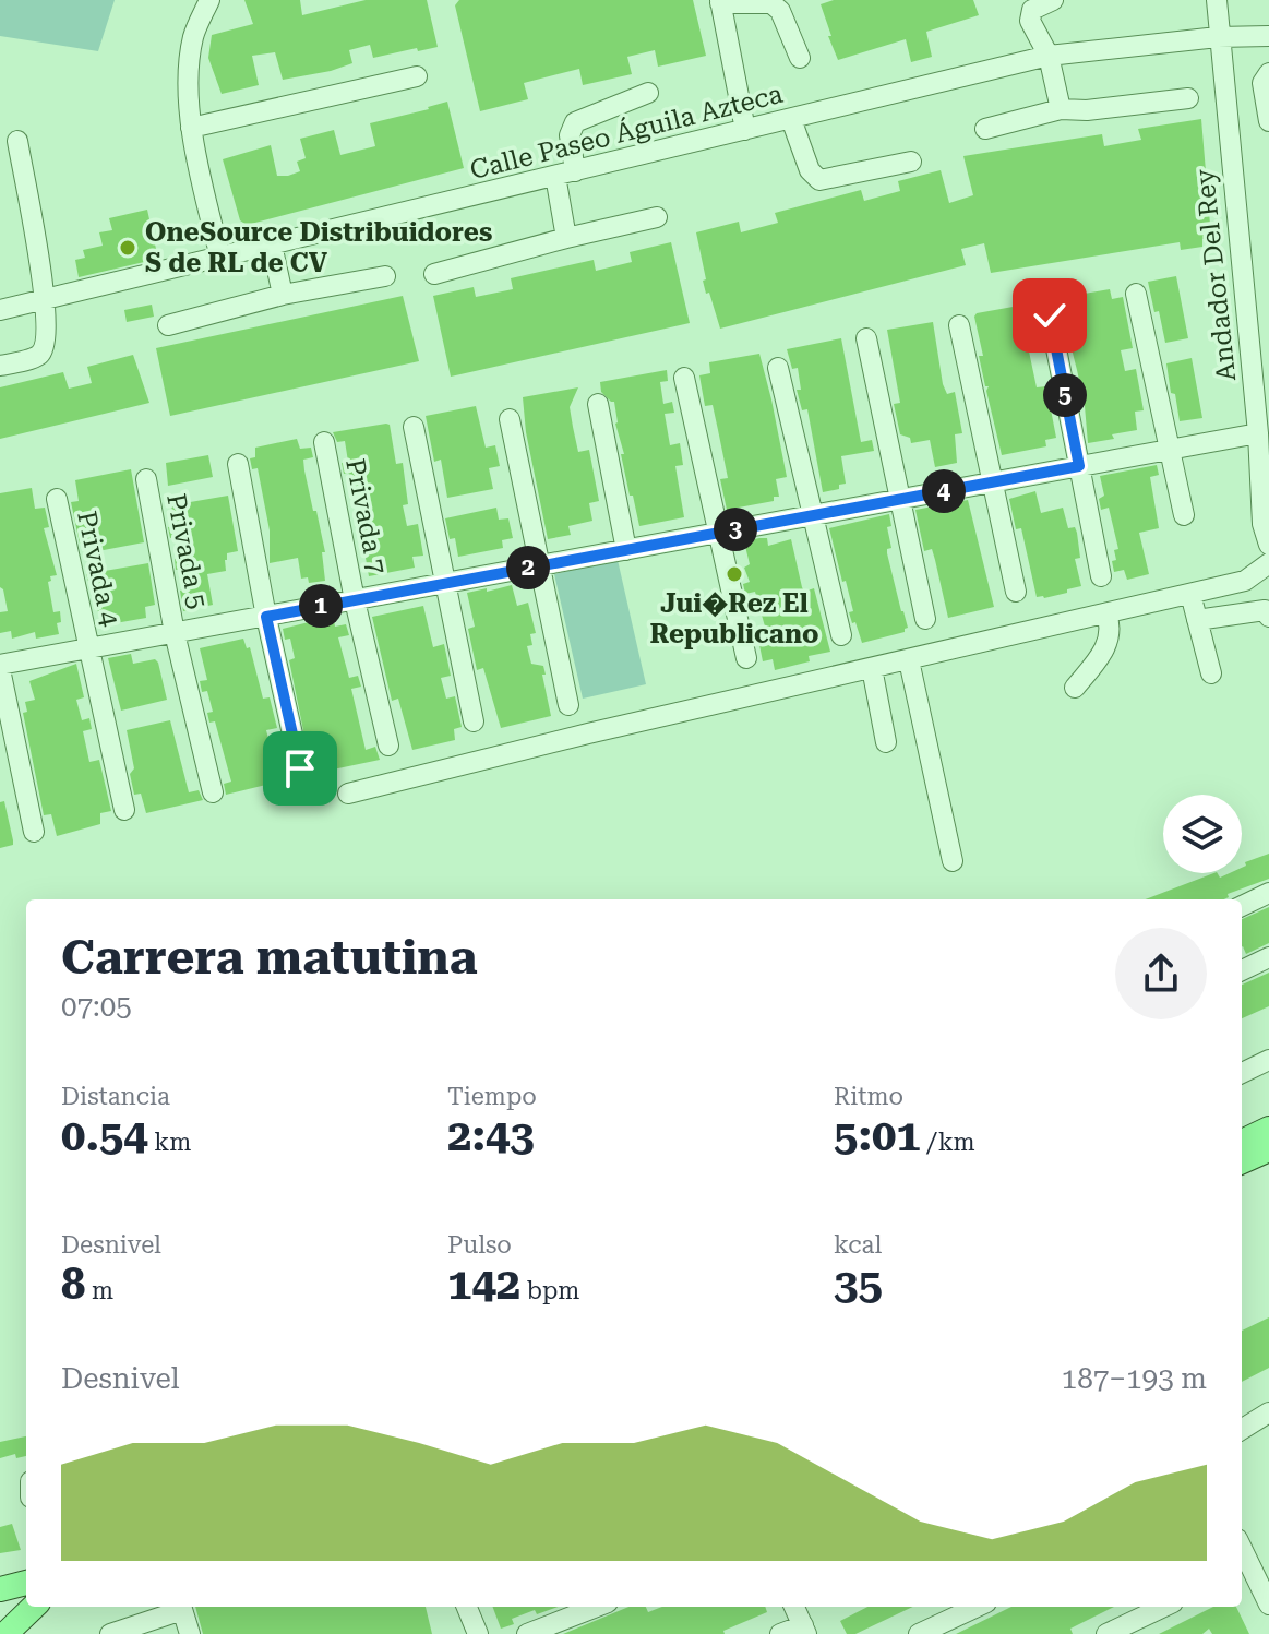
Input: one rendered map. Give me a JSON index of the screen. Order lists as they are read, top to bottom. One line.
{"streets":{"street":["Calle Paseo Águila Azteca","Andador Del Rey","Privada 7","Privada 5","Privada 4"]},"crossings":[["Calle Paseo Águila Azteca","Andador Del Rey"]],"places":["OneSource Distribuidores S de RL de CV","Jui�Rez El Republicano"],"page":{"pins":["5","4","3","2","1"],"heading":["Carrera matutina","07:05"],"stats":[["Distancia","0.54 km"],["Tiempo","2:43"],["Ritmo","5:01 /km"],["Desnivel","8 m"],["Pulso","142 bpm"],["kcal","35"]],"chart":["Desnivel","187–193 m"]}}
